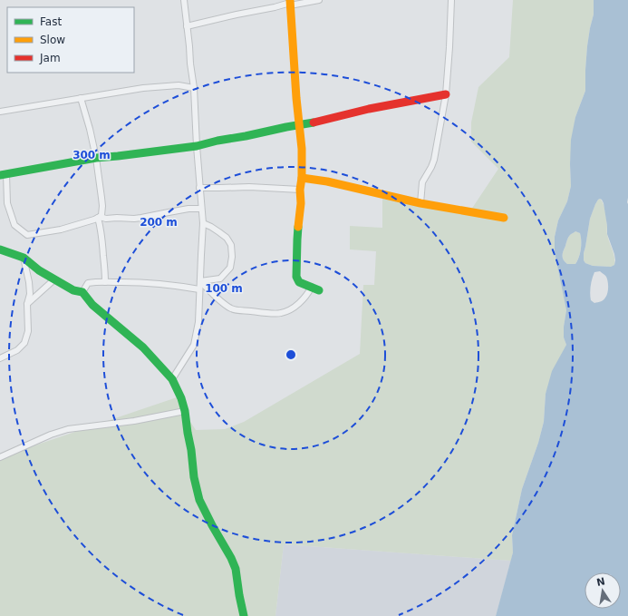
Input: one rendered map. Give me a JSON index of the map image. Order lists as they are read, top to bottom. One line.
{"legend":["Fast","Slow","Jam"],"north":"top","rings":["300 m","200 m","100 m"]}
